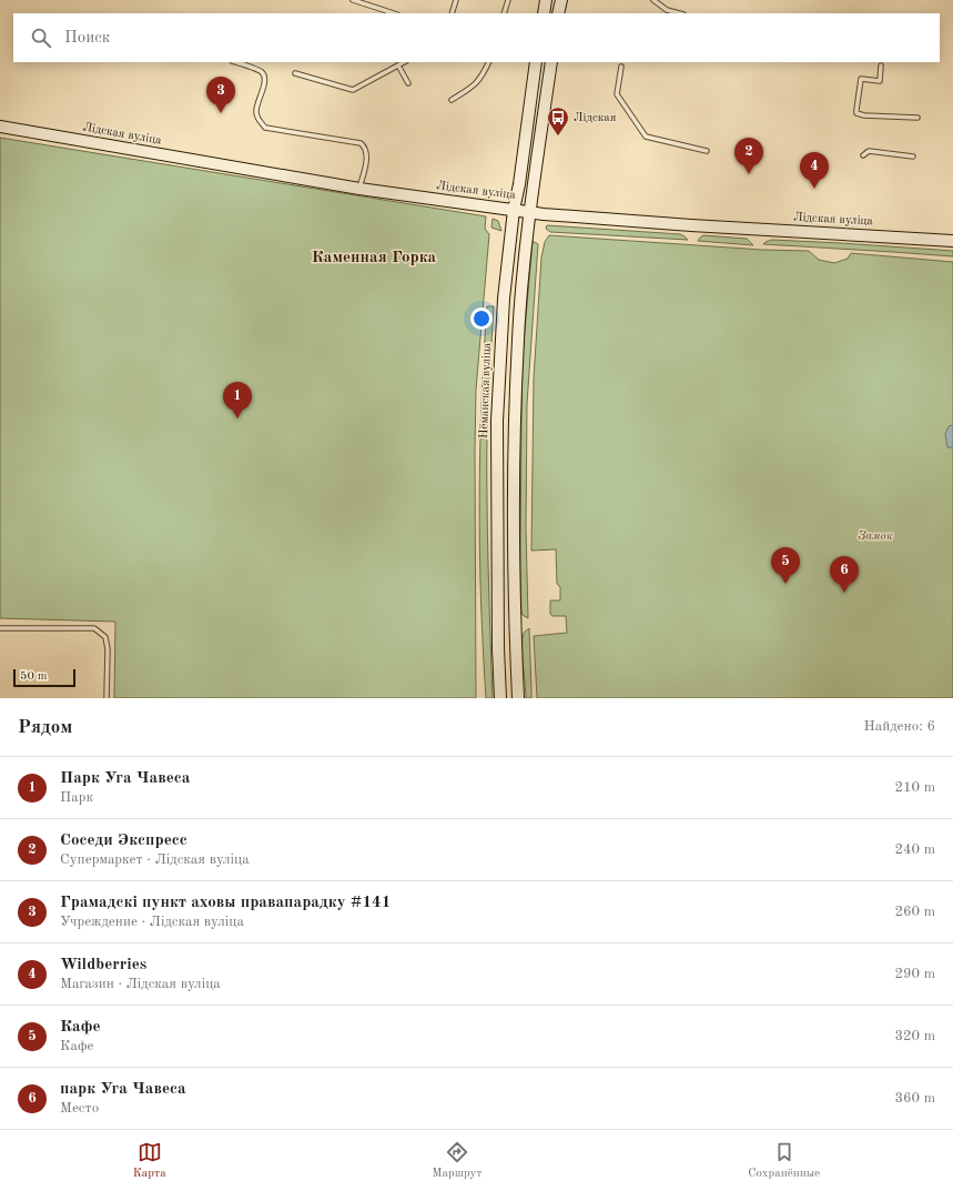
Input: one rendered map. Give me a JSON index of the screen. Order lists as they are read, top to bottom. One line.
{"streets":{"main road":["Лідская вуліца","Нёманская вуліца"]},"crossings":[["Лідская вуліца","Нёманская вуліца"]],"districts":["Каменная Горка"],"parks":["Замок"],"places":{"bus stop":["Лідская"]},"scale_bar":"50 m","page":{"search":"Поиск","pins":["3","2","4","1","5","6"],"scale":"50 m","heading":["Рядом","Найдено: 6"],"list":[{"mark":"1","name":"Парк Уга Чавеса","note":"Парк","value":"210 m"},{"mark":"2","name":"Соседи Экспресс","note":"Супермаркет · Лідская вуліца","value":"240 m"},{"mark":"3","name":"Грамадскі пункт аховы правапарадку #141","note":"Учреждение · Лідская вуліца","value":"260 m"},{"mark":"4","name":"Wildberries","note":"Магазин · Лідская вуліца","value":"290 m"},{"mark":"5","name":"Кафе","note":"Кафе","value":"320 m"},{"mark":"6","name":"парк Уга Чавеса","note":"Место","value":"360 m"}],"nav":["Карта","Маршрут","Сохранённые"]}}
